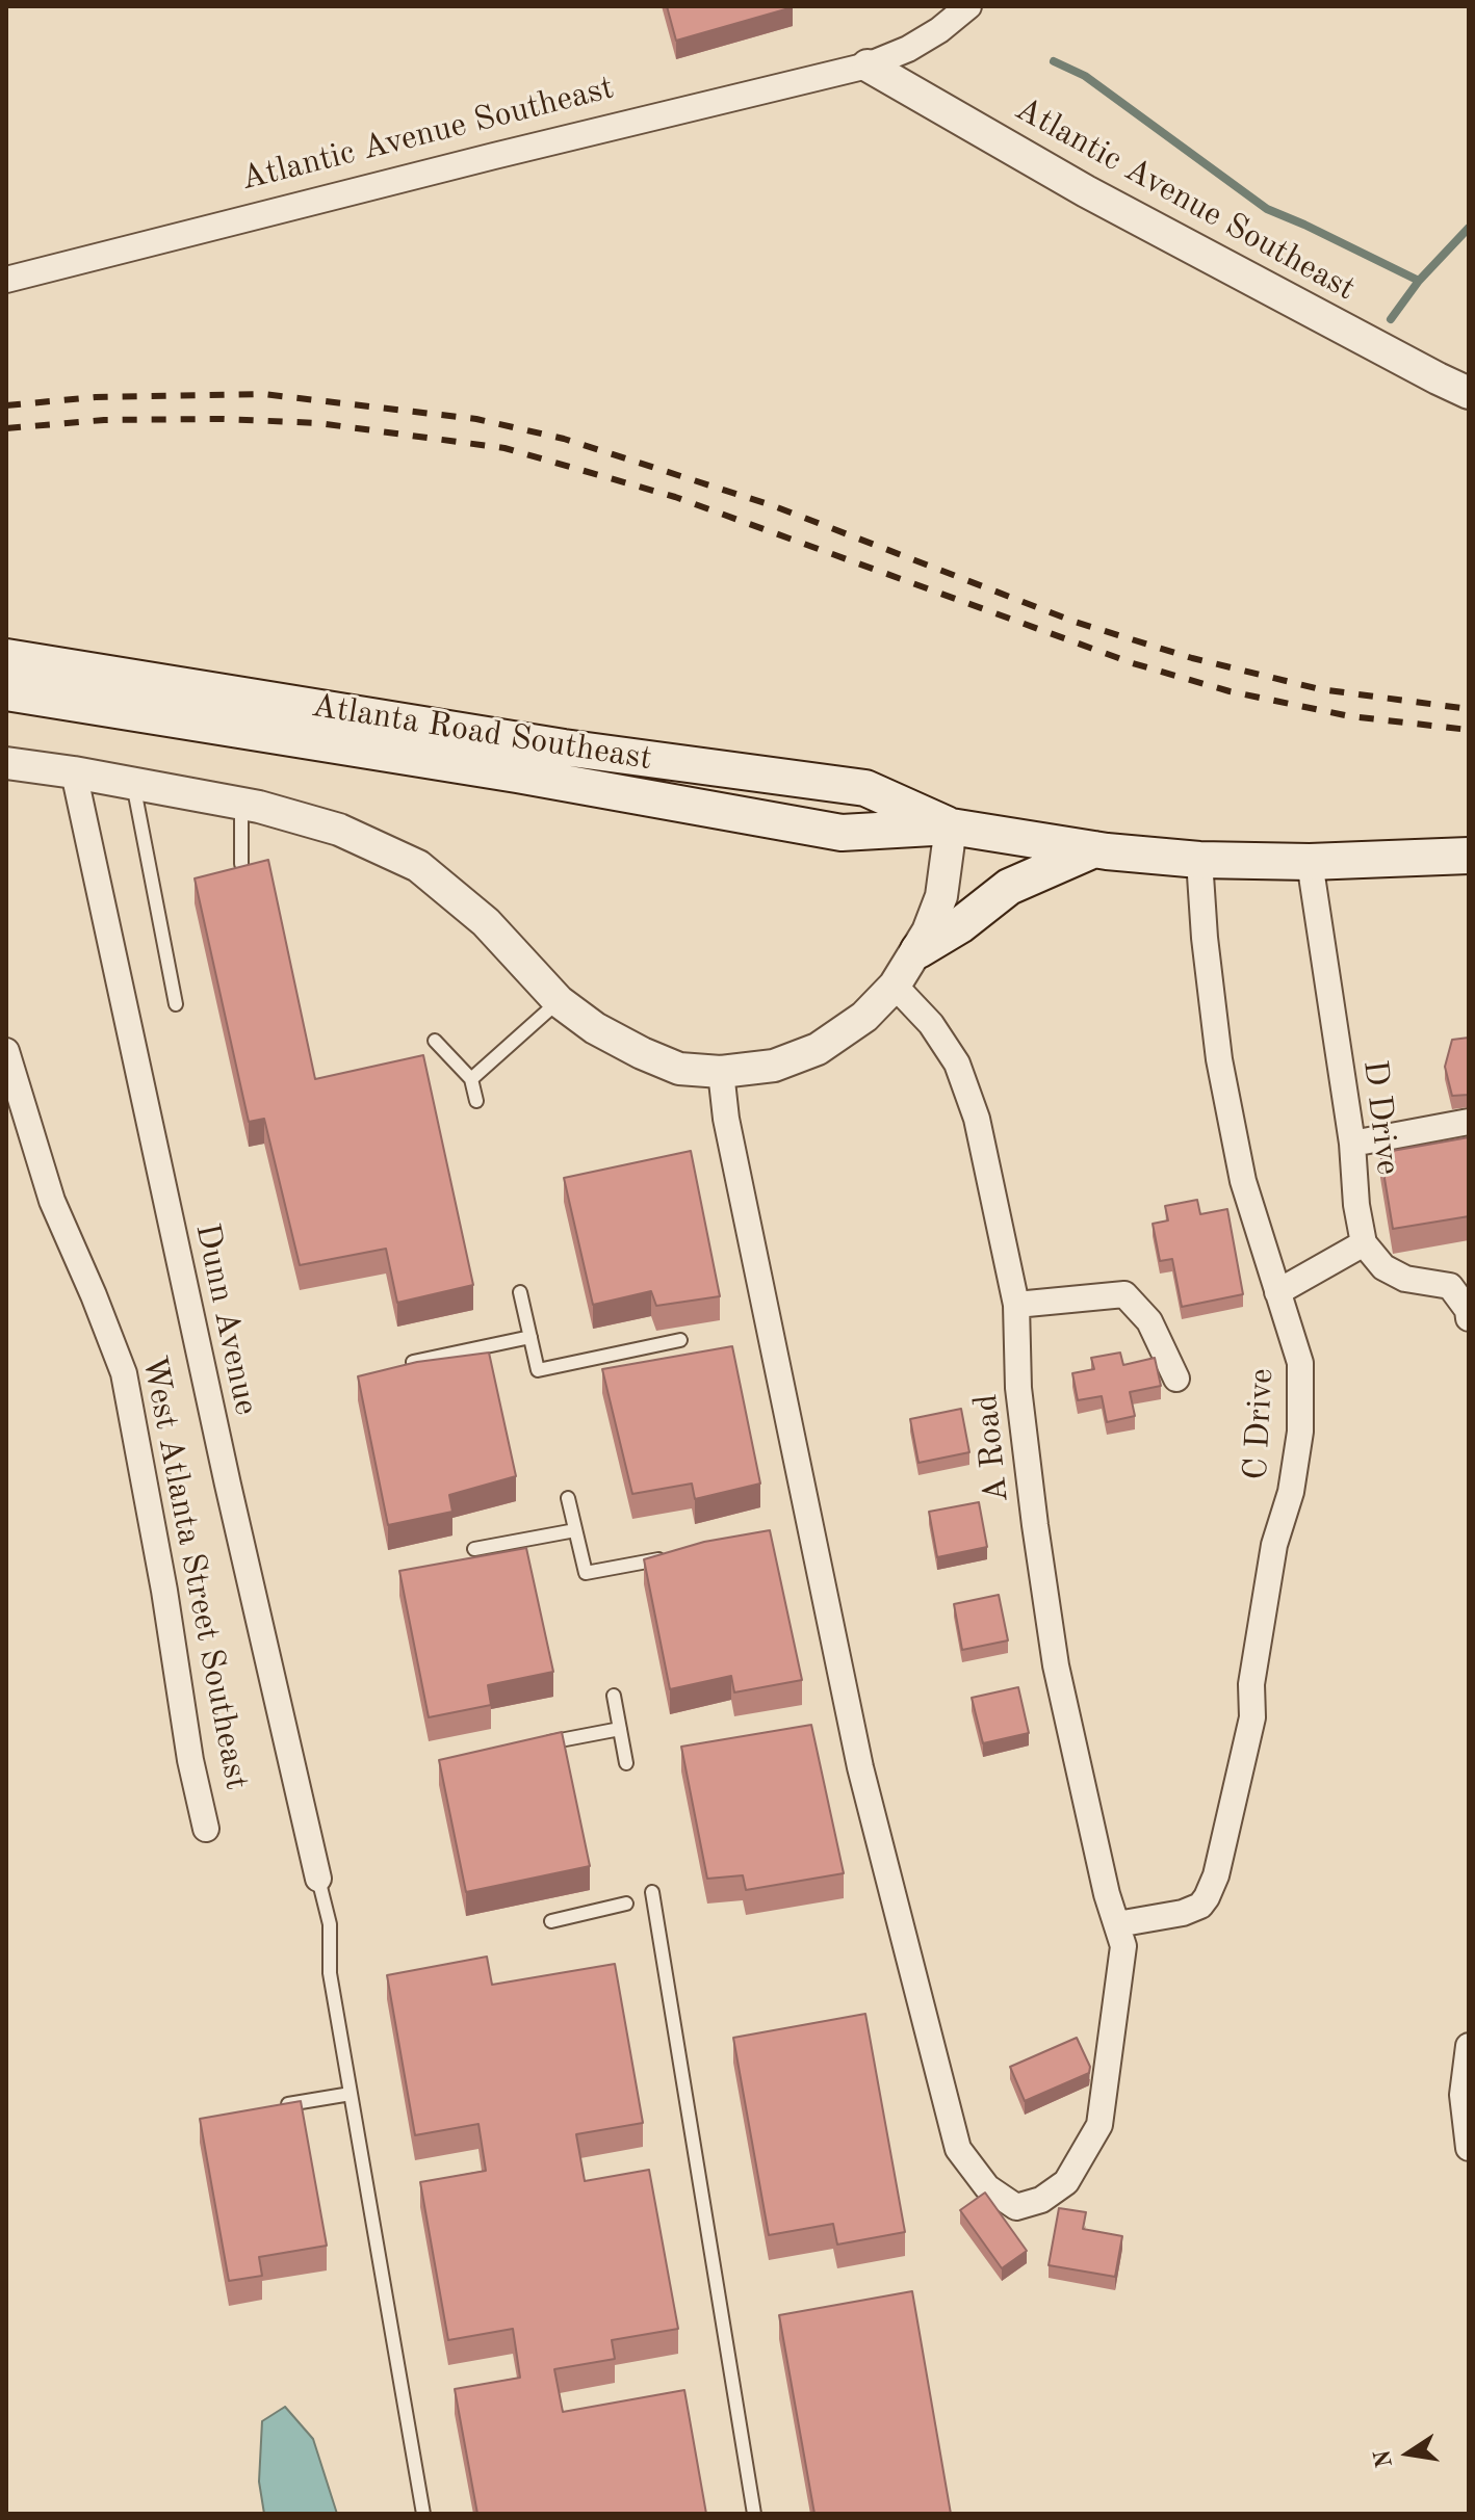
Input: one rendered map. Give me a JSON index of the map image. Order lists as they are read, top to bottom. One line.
{"streets":{"main road":["Atlanta Road Southeast"],"street":["Atlantic Avenue Southeast","D Drive","Dunn Avenue","C Drive","A Road","West Atlanta Street Southeast"]},"crossings":[["Atlanta Road Southeast","D Drive"],["Atlanta Road Southeast","C Drive"],["C Drive","A Road"]],"north":"left"}
